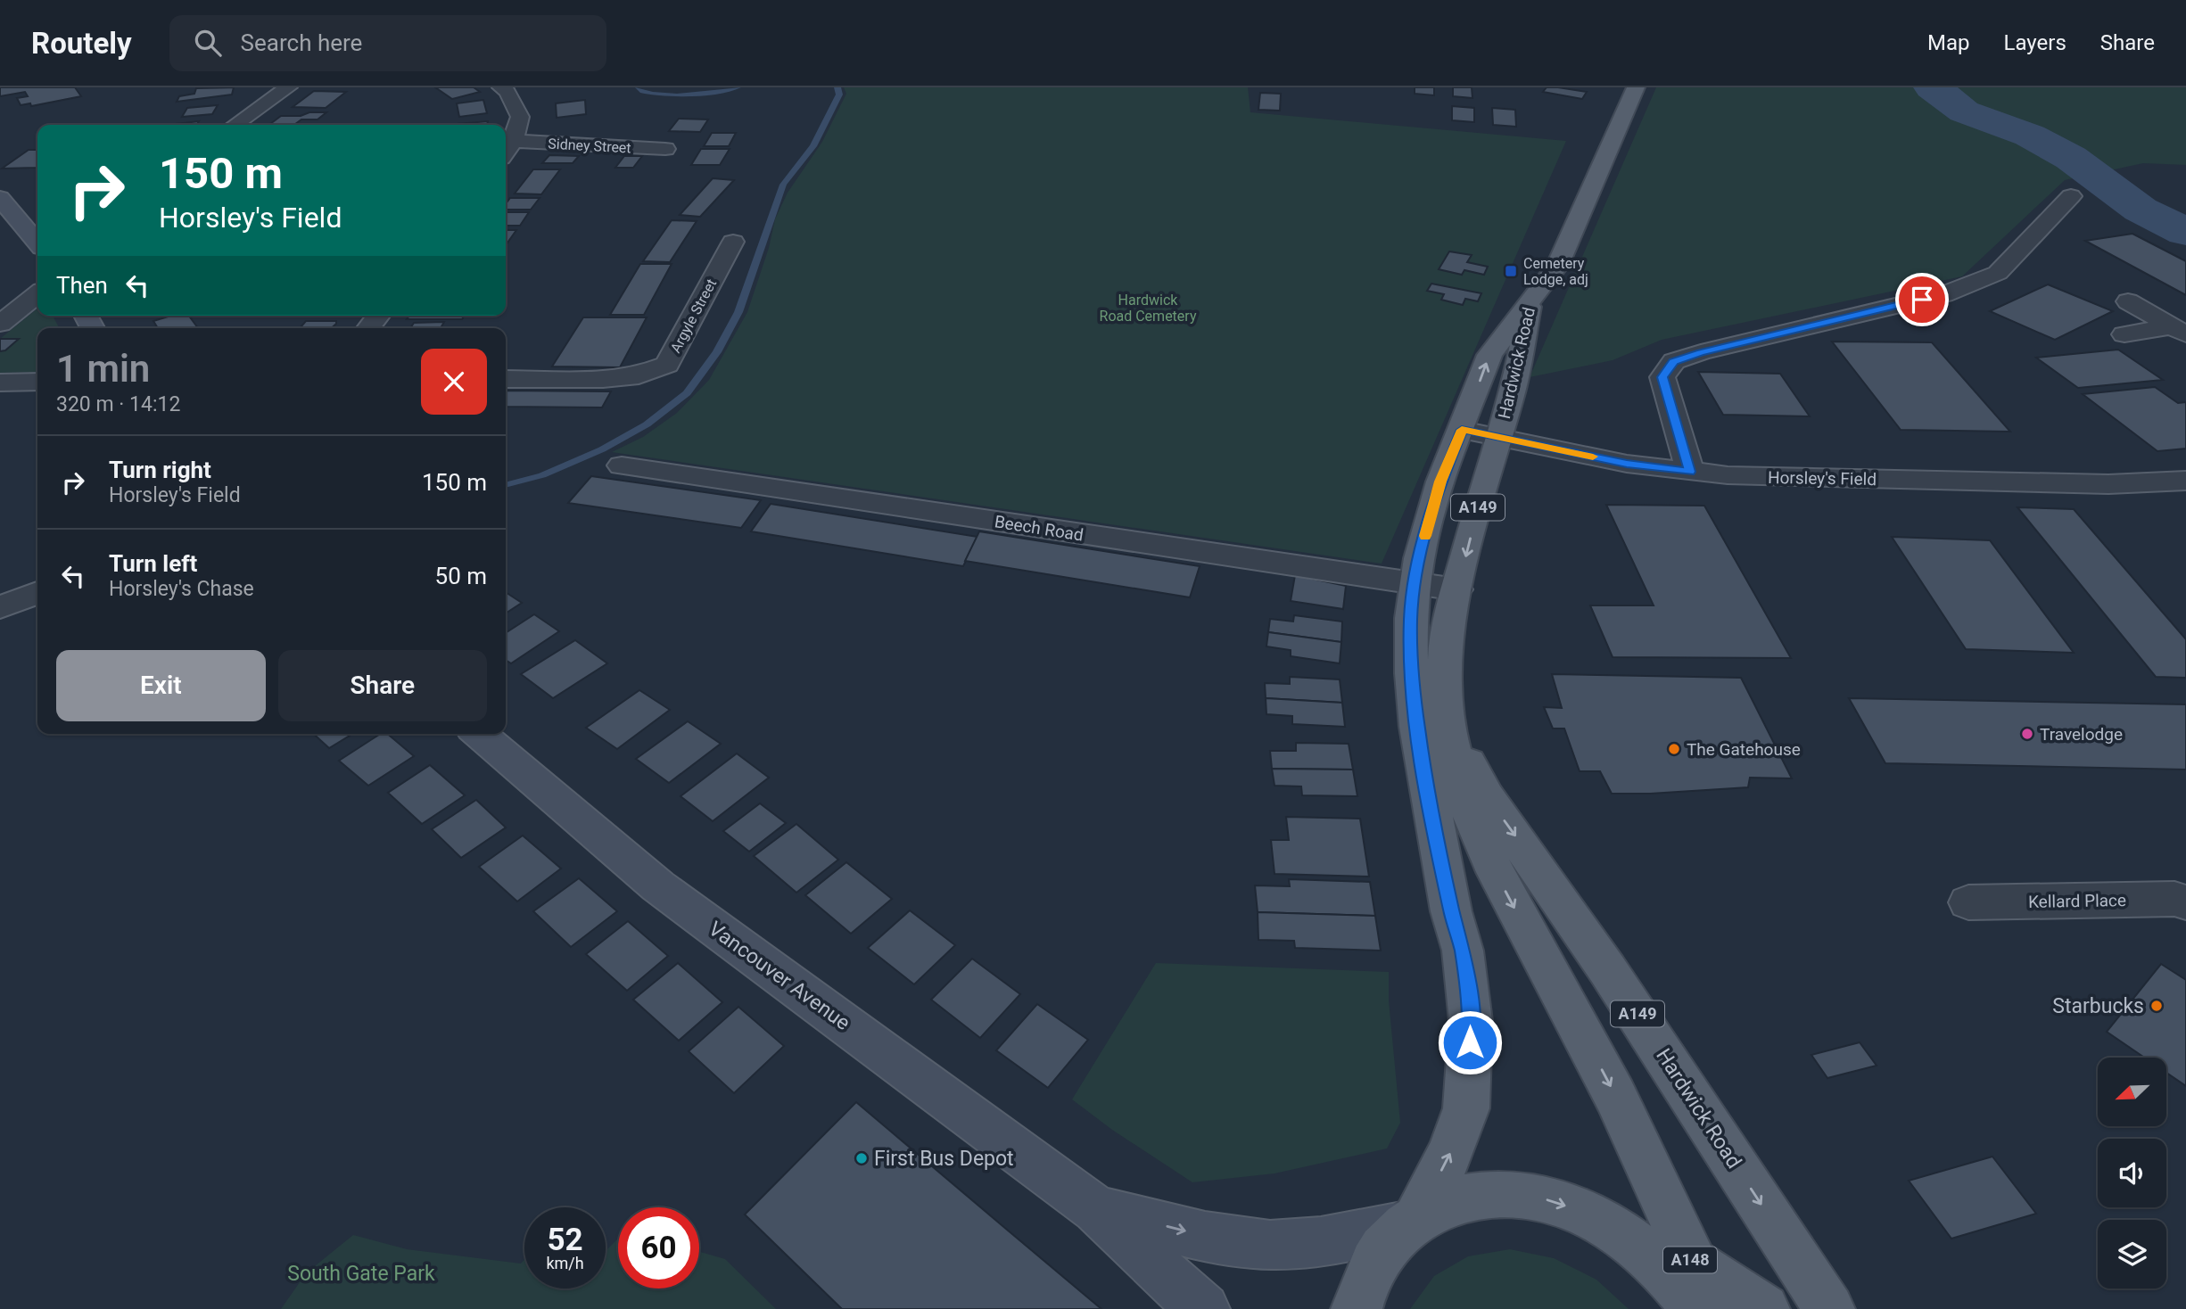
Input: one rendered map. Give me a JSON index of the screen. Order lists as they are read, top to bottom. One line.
{"streets":{"main road":["Hardwick Road","A149","Vancouver Avenue","A148"],"street":["Sidney Street","Argyle Street","Horsley's Field","Beech Road","Kellard Place"]},"crossings":[["Hardwick Road","Horsley's Field"],["Hardwick Road","Beech Road"],["Hardwick Road","Vancouver Avenue"],["Hardwick Road","A148"]],"parks":["Hardwick Road Cemetery","South Gate Park"],"places":{"transit":["Cemetery Lodge, adj"],"other":["Travelodge","The Gatehouse","Starbucks","First Bus Depot"]},"north":"bottom left","page":{"header":"Routely","search":"Search here","nav":["Map","Layers","Share"],"turn":["150 m","Horsley's Field"],"then":"Then","heading":["1 min","320 m · 14:12"],"list":[{"name":"Turn right","note":"Horsley's Field","value":"150 m"},{"name":"Turn left","note":"Horsley's Chase","value":"50 m"}],"buttons":["Exit","Share"],"speed":"52 km/h","limit":"60"}}
